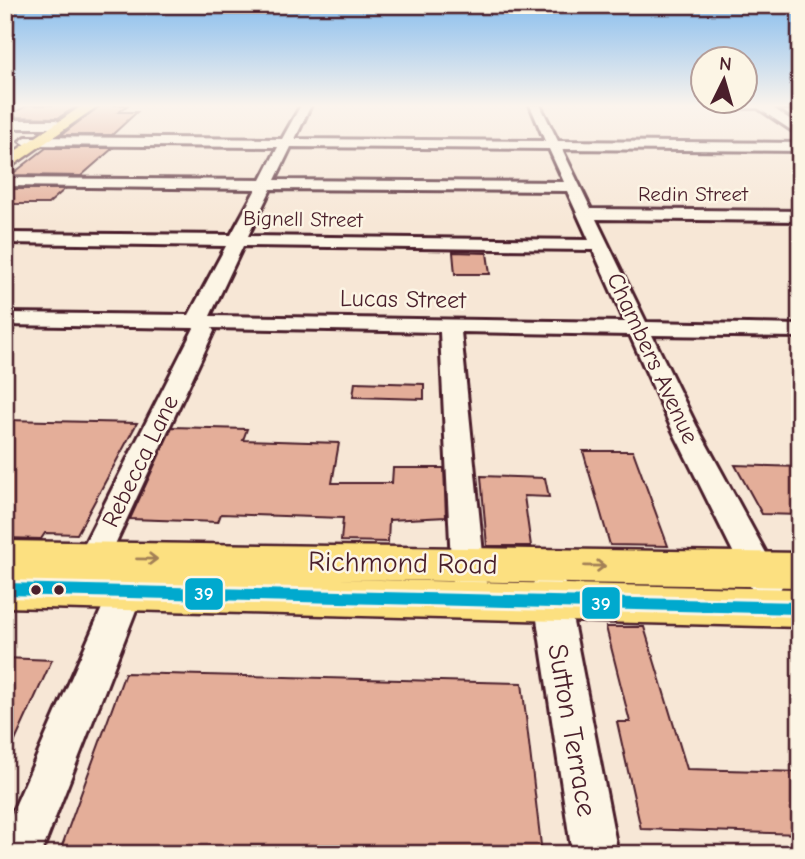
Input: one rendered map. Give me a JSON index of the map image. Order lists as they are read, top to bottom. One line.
{"streets":{"main road":["Richmond Road"],"street":["Redin Street","Bignell Street","Lucas Street","Chambers Avenue","Rebecca Lane","Sutton Terrace"]},"crossings":[["Redin Street","Chambers Avenue"],["Bignell Street","Chambers Avenue"],["Bignell Street","Rebecca Lane"],["Lucas Street","Chambers Avenue"],["Lucas Street","Rebecca Lane"],["Chambers Avenue","Richmond Road"],["Rebecca Lane","Richmond Road"],["Richmond Road","Sutton Terrace"]],"lines":["transit line 39"],"north":"top"}
